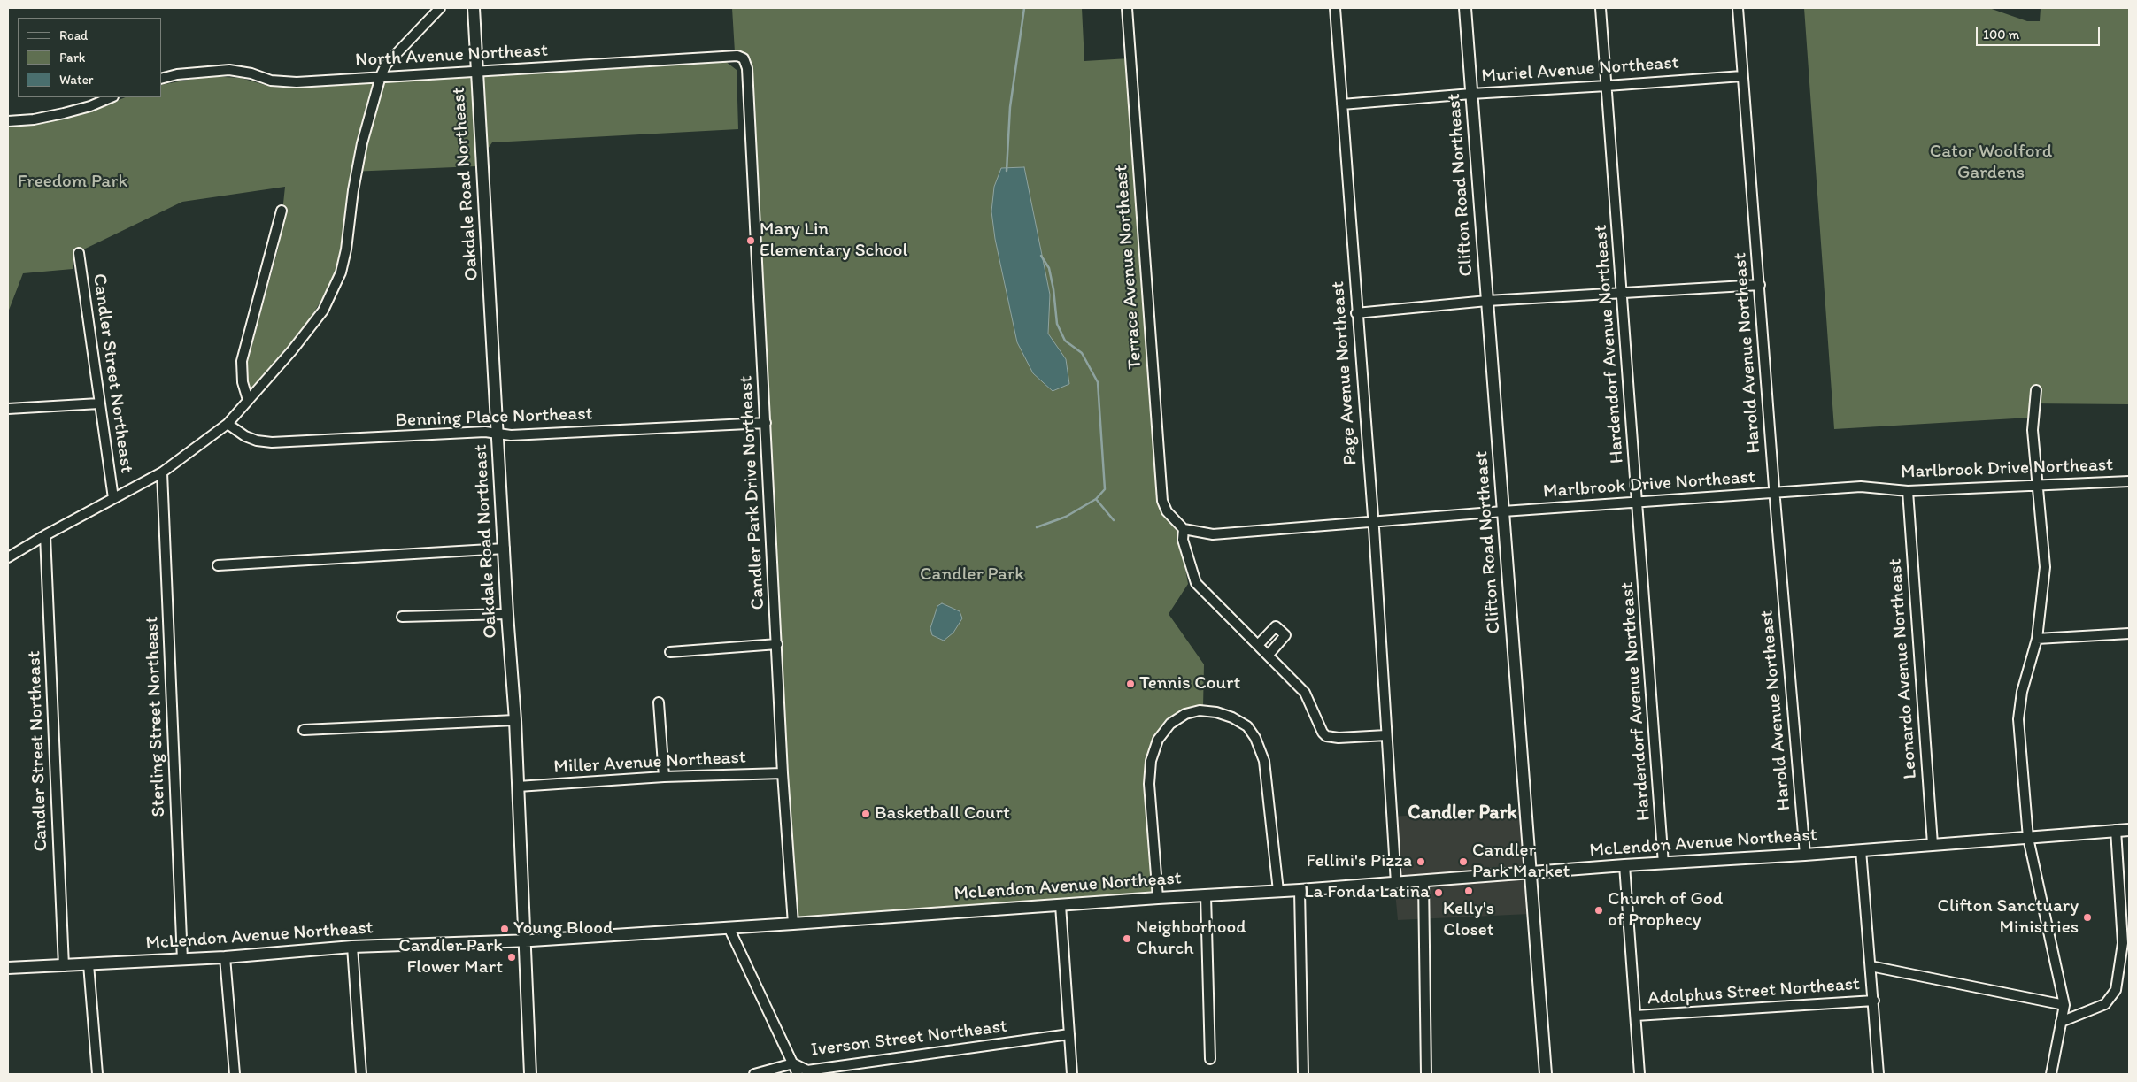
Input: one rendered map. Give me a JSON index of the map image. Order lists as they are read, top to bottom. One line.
{"streets":{"street":["North Avenue Northeast","Muriel Avenue Northeast","Oakdale Road Northeast","Clifton Road Northeast","Terrace Avenue Northeast","Hardendorf Avenue Northeast","Harold Avenue Northeast","Candler Street Northeast","Page Avenue Northeast","Benning Place Northeast","Marlbrook Drive Northeast","Candler Park Drive Northeast","Leonardo Avenue Northeast","Sterling Street Northeast","Miller Avenue Northeast","McLendon Avenue Northeast","Adolphus Street Northeast","Iverson Street Northeast"]},"crossings":[["North Avenue Northeast","Oakdale Road Northeast"],["North Avenue Northeast","Candler Park Drive Northeast"],["Muriel Avenue Northeast","Clifton Road Northeast"],["Muriel Avenue Northeast","Hardendorf Avenue Northeast"],["Muriel Avenue Northeast","Harold Avenue Northeast"],["Muriel Avenue Northeast","Page Avenue Northeast"],["Oakdale Road Northeast","Benning Place Northeast"],["Oakdale Road Northeast","Miller Avenue Northeast"],["Oakdale Road Northeast","McLendon Avenue Northeast"],["Clifton Road Northeast","Marlbrook Drive Northeast"],["Clifton Road Northeast","McLendon Avenue Northeast"],["Terrace Avenue Northeast","Marlbrook Drive Northeast"],["Hardendorf Avenue Northeast","Marlbrook Drive Northeast"],["Hardendorf Avenue Northeast","McLendon Avenue Northeast"],["Harold Avenue Northeast","Marlbrook Drive Northeast"],["Harold Avenue Northeast","McLendon Avenue Northeast"],["Candler Street Northeast","McLendon Avenue Northeast"],["Page Avenue Northeast","Marlbrook Drive Northeast"],["Page Avenue Northeast","McLendon Avenue Northeast"],["Benning Place Northeast","Candler Park Drive Northeast"],["Marlbrook Drive Northeast","Leonardo Avenue Northeast"],["Candler Park Drive Northeast","Miller Avenue Northeast"],["Candler Park Drive Northeast","McLendon Avenue Northeast"],["Leonardo Avenue Northeast","McLendon Avenue Northeast"],["Sterling Street Northeast","McLendon Avenue Northeast"]],"districts":["Candler Park"],"parks":["Cator Woolford Gardens","Freedom Park","Candler Park"],"places":["Mary Lin Elementary School","Tennis Court","Basketball Court","Fellini's Pizza","Candler Park Market","Kelly's Closet","La Fonda Latina","Church of God of Prophecy","Clifton Sanctuary Ministries","Young Blood","Neighborhood Church","Candler Park Flower Mart"],"legend":["Road","Park","Water"],"scale_bar":"100 m"}
